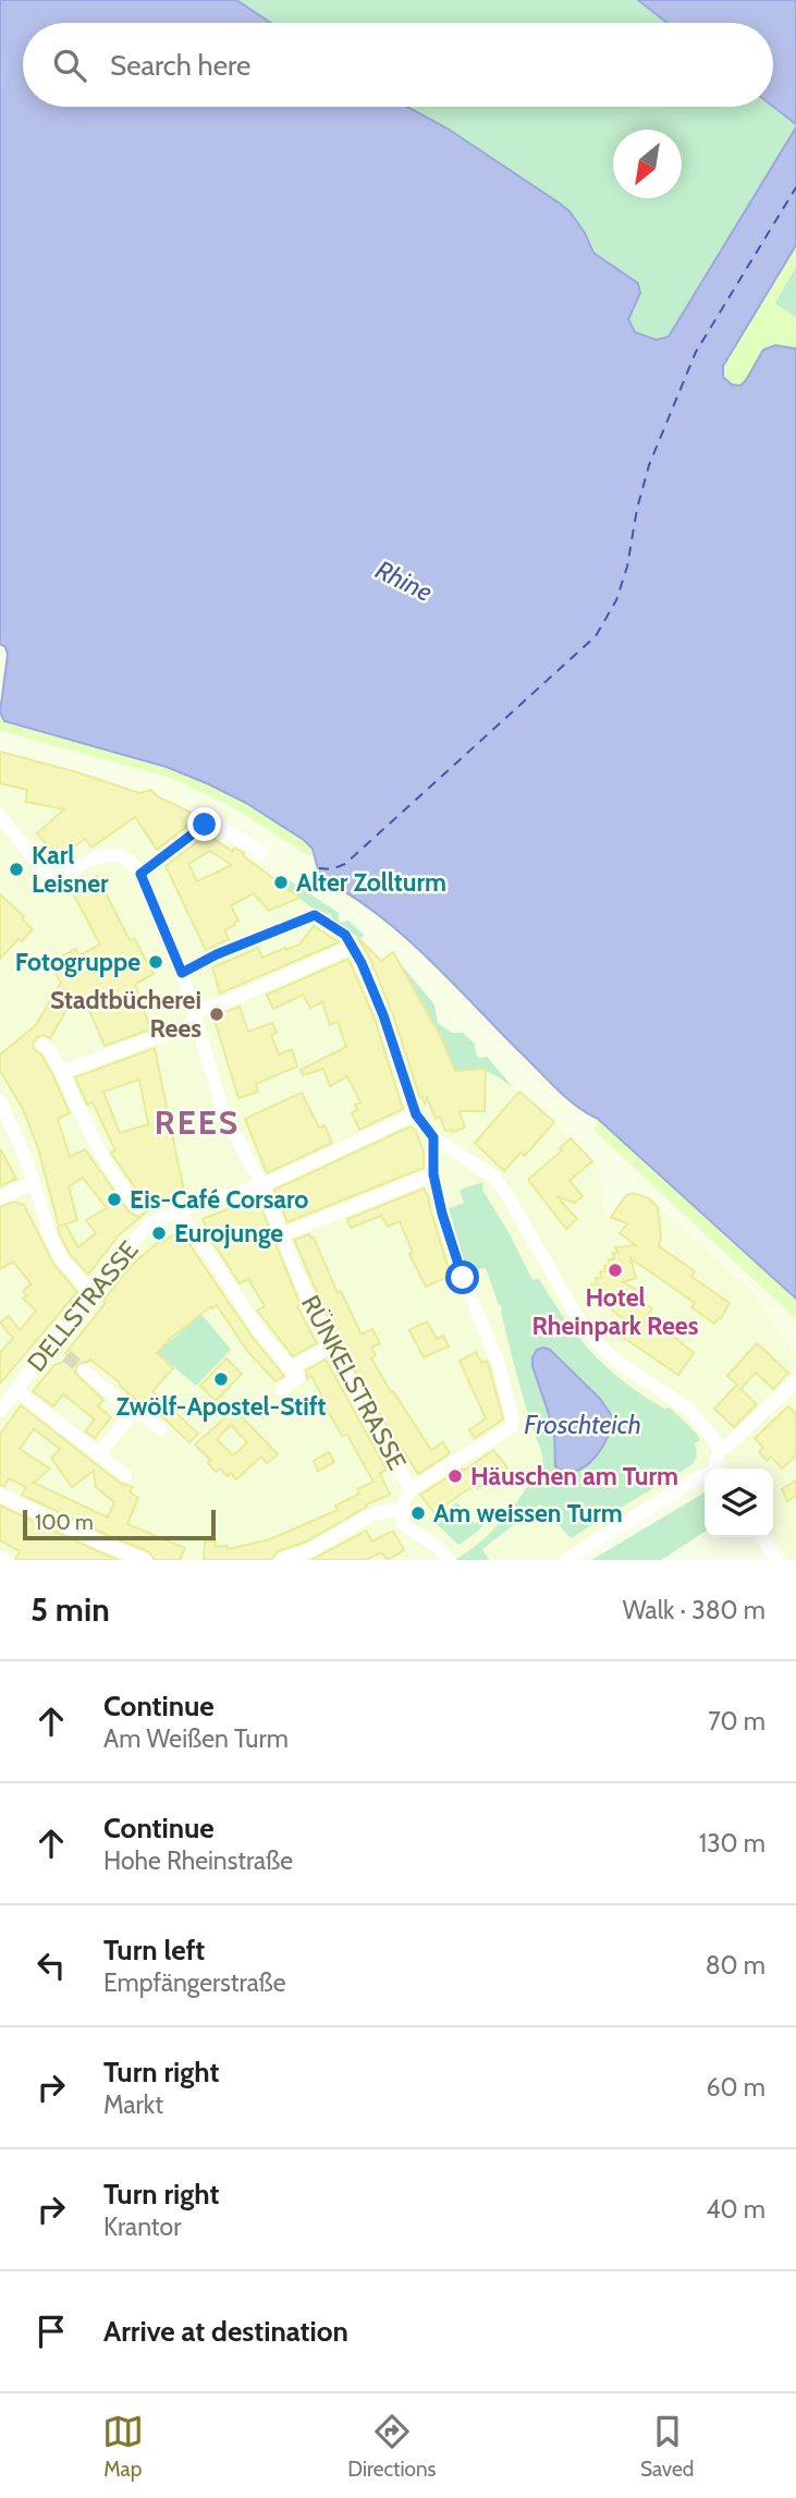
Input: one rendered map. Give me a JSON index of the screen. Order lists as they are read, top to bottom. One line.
{"streets":{"street":["DELLSTRASSE","RÜNKELSTRASSE"]},"crossings":[["DELLSTRASSE","RÜNKELSTRASSE"]],"districts":["REES"],"water":["Rhine","Froschteich"],"places":["Karl Leisner","Alter Zollturm","Fotogruppe","Stadtbücherei Rees","Eis-Café Corsaro","Eurojunge","Hotel Rheinpark Rees","Zwölf-Apostel-Stift","Häuschen am Turm","Am weissen Turm"],"scale_bar":"100 m","north":"bottom left","page":{"search":"Search here","scale":"100 m","heading":["5 min","Walk · 380 m"],"list":[["Continue","Am Weißen Turm","70 m"],["Continue","Hohe Rheinstraße","130 m"],["Turn left","Empfängerstraße","80 m"],["Turn right","Markt","60 m"],["Turn right","Krantor","40 m"],"Arrive at destination"],"nav":["Map","Directions","Saved"]}}
